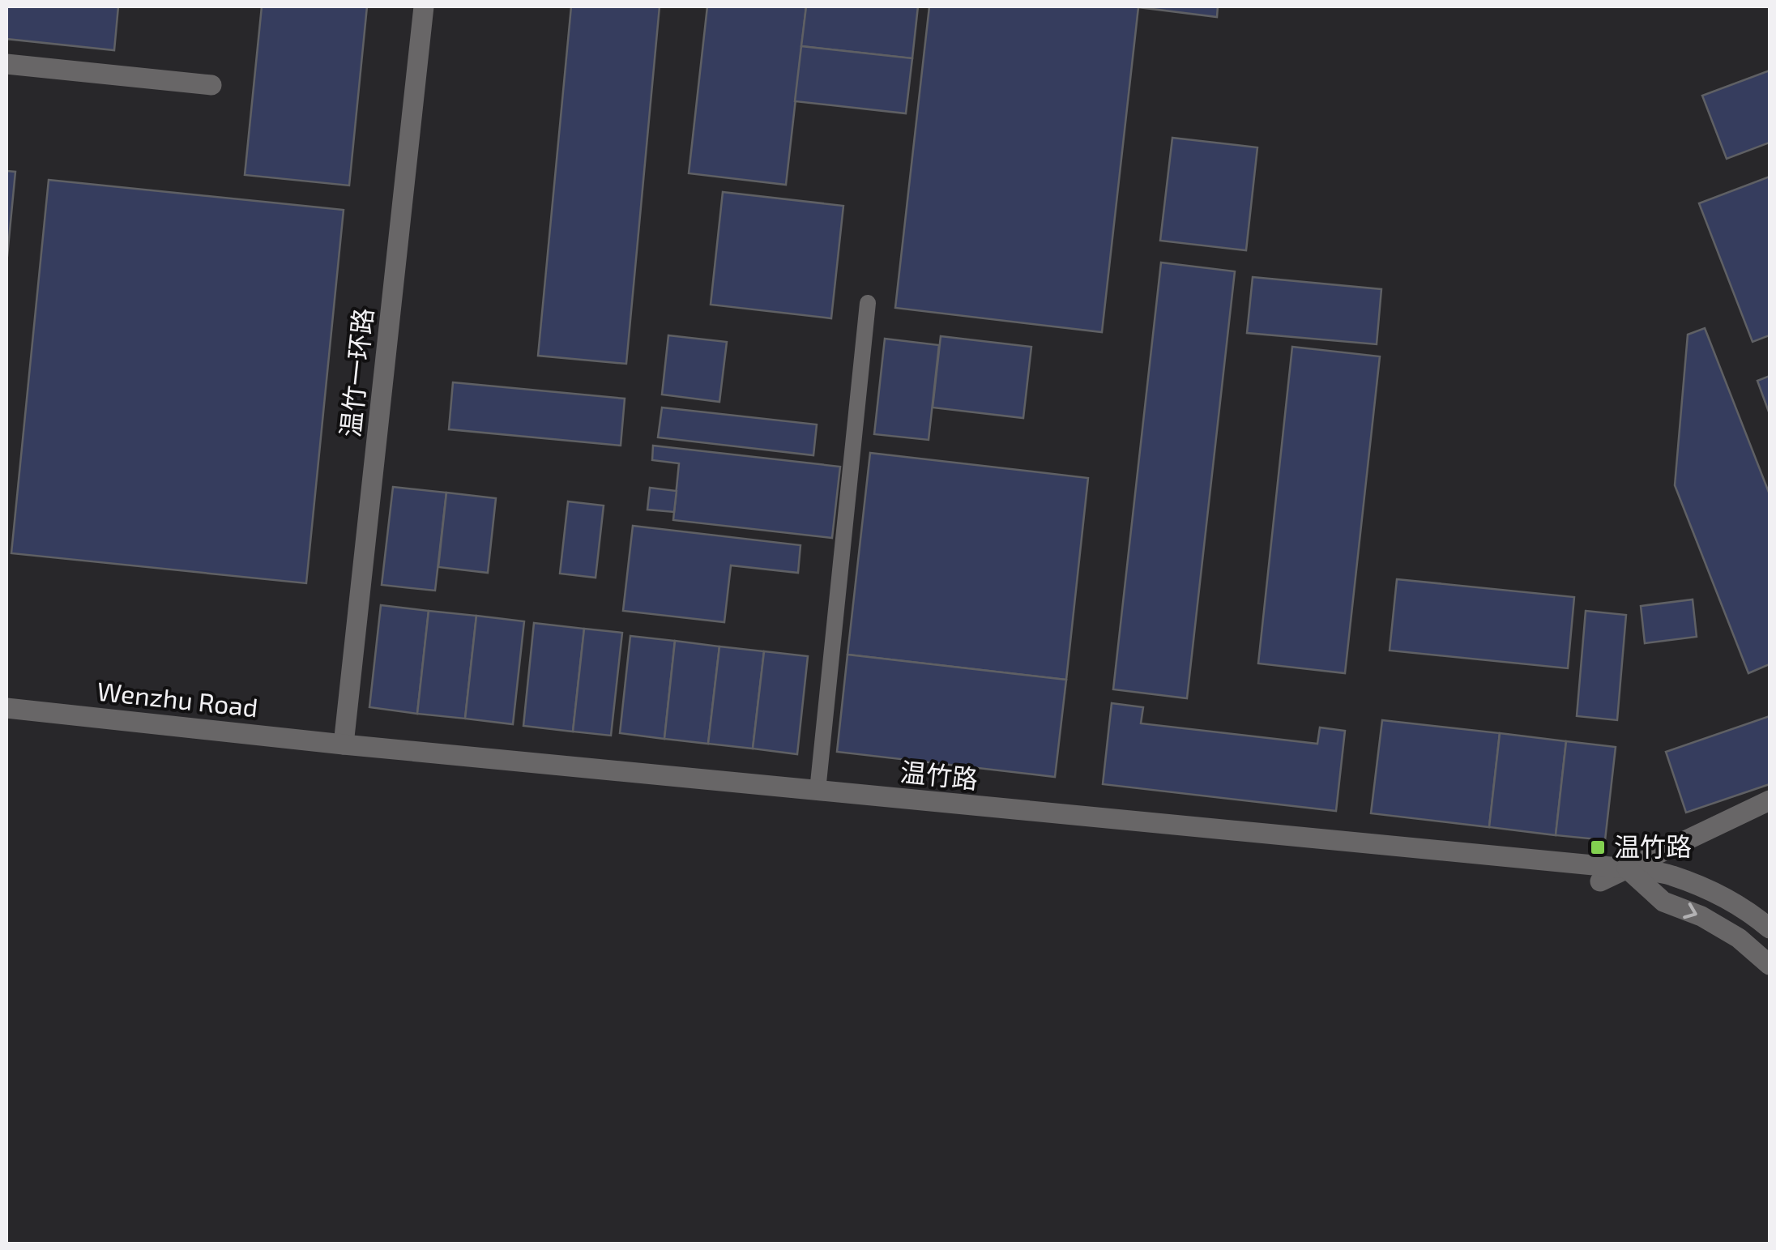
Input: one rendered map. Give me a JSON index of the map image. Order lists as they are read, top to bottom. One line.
{"streets":{"street":["温竹一环路","Wenzhu Road","温竹路"]},"crossings":[["温竹一环路","Wenzhu Road"],["温竹一环路","温竹路"],["Wenzhu Road","温竹路"]],"places":{"transit":["温竹路"]}}
